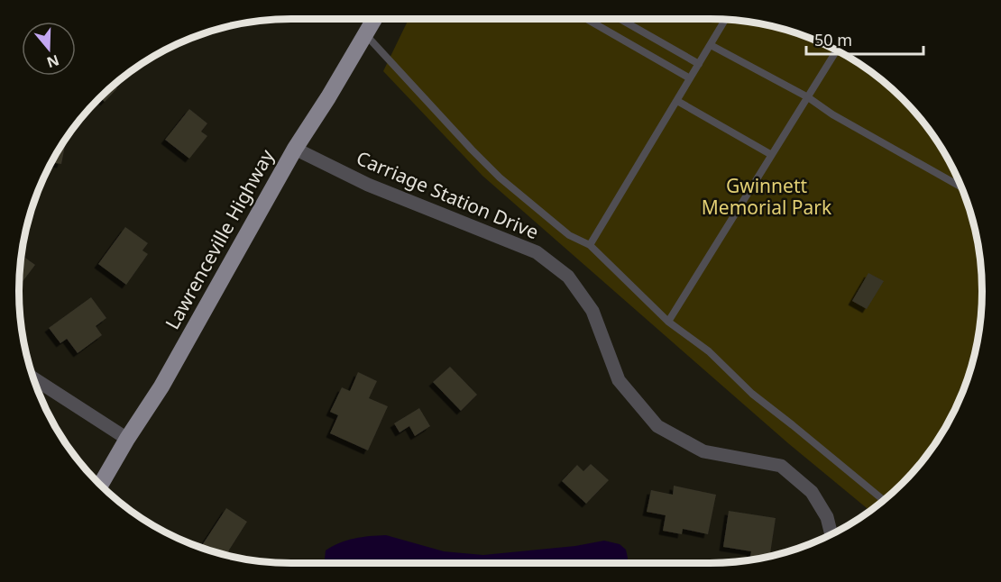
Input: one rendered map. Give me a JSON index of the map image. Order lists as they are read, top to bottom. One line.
{"streets":{"main road":["Lawrenceville Highway"],"street":["Carriage Station Drive"]},"crossings":[["Carriage Station Drive","Lawrenceville Highway"]],"parks":["Gwinnett Memorial Park"],"scale_bar":"50 m","north":"bottom"}
